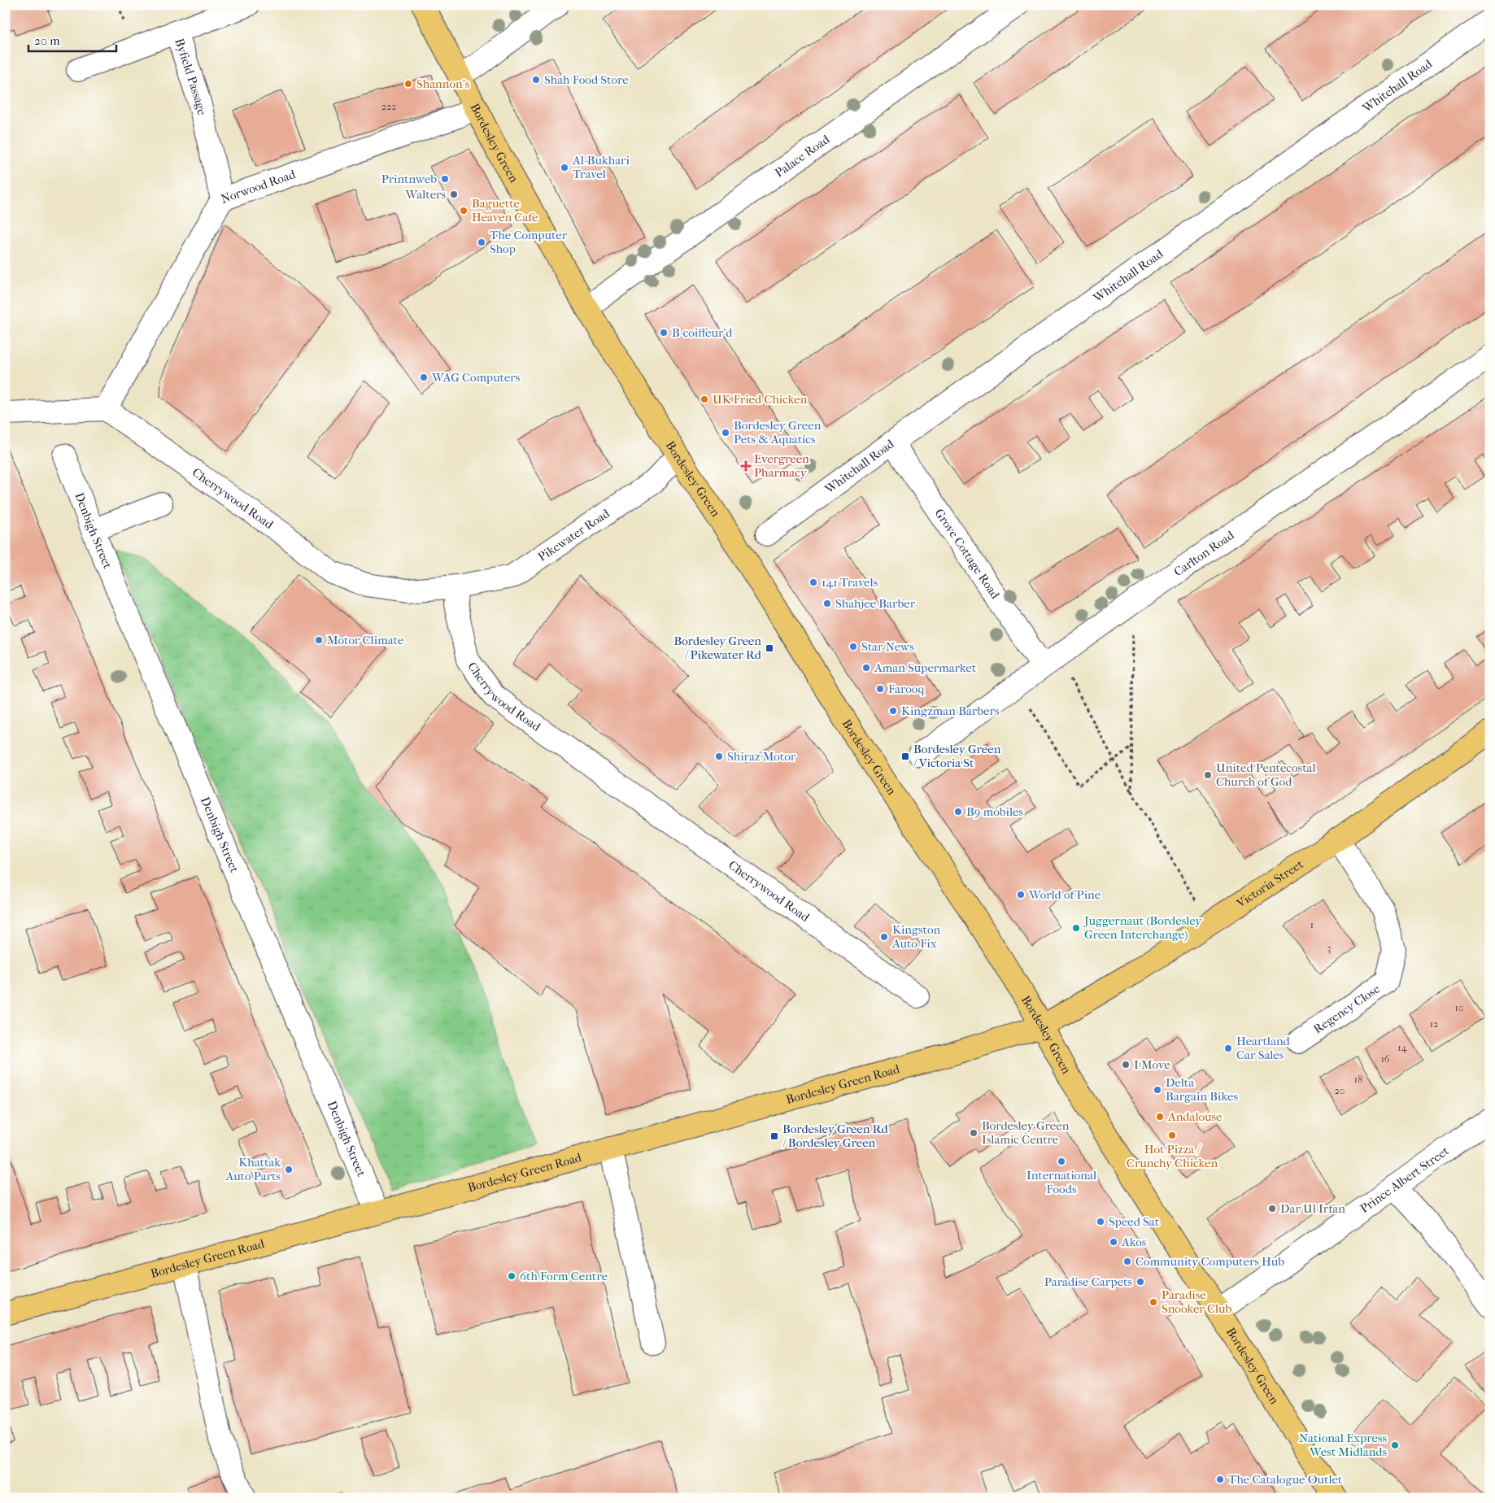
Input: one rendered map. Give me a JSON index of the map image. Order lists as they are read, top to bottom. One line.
{"streets":{"main road":["Bordesley Green","Victoria Street","Bordesley Green Road"],"street":["Byfield Passage","Whitehall Road","Palace Road","Norwood Road","Cherrywood Road","Denbigh Street","Pikewater Road","Carlton Road","Grove Cottage Road","Regency Close","Prince Albert Street"]},"crossings":[["Byfield Passage","Norwood Road"],["Whitehall Road","Grove Cottage Road"],["Bordesley Green","Palace Road"],["Bordesley Green","Norwood Road"],["Bordesley Green","Pikewater Road"],["Bordesley Green","Victoria Street"],["Bordesley Green","Bordesley Green Road"],["Bordesley Green","Prince Albert Street"],["Norwood Road","Cherrywood Road"],["Cherrywood Road","Pikewater Road"],["Denbigh Street","Bordesley Green Road"],["Carlton Road","Grove Cottage Road"],["Victoria Street","Regency Close"],["Victoria Street","Bordesley Green Road"]],"places":{"other":["Shah Food Store","Shannon's","Al-Bukhari Travel","Printnweb","Walters","Baguette Heaven Cafe","The Computer Shop","B-coiffeur'd","WAG Computers","UK Fried Chicken","Bordesley Green Pets & Aquatics","141 Travels","Shahjee Barber","Motor Climate","Star News","Aman Supermarket","Farooq","Kingzman Barbers","Shiraz Motor","United Pentecostal Church of God","B9 mobiles","World of Pine","Juggernaut (Bordesley Green Interchange)","Kingston Auto Fix","Heartland Car Sales","I Move","Delta Bargain Bikes","Andalouse","Bordesley Green Islamic Centre","Hot Pizza / Crunchy Chicken","International Foods","Khattak Auto Parts","Dar Ul Irfan","Speed Sat","Akos","Community Computers Hub","6th Form Centre","Paradise Carpets","Paradise Snooker Club","National Express West Midlands","The Catalogue Outlet"],"health":["Evergreen Pharmacy"],"transit":["Bordesley Green / Pikewater Rd","Bordesley Green / Victoria St","Bordesley Green Rd / Bordesley Green"]},"house_numbers":["222","1","3","10","12","14","16","18","20"],"scale_bar":"20 m"}
